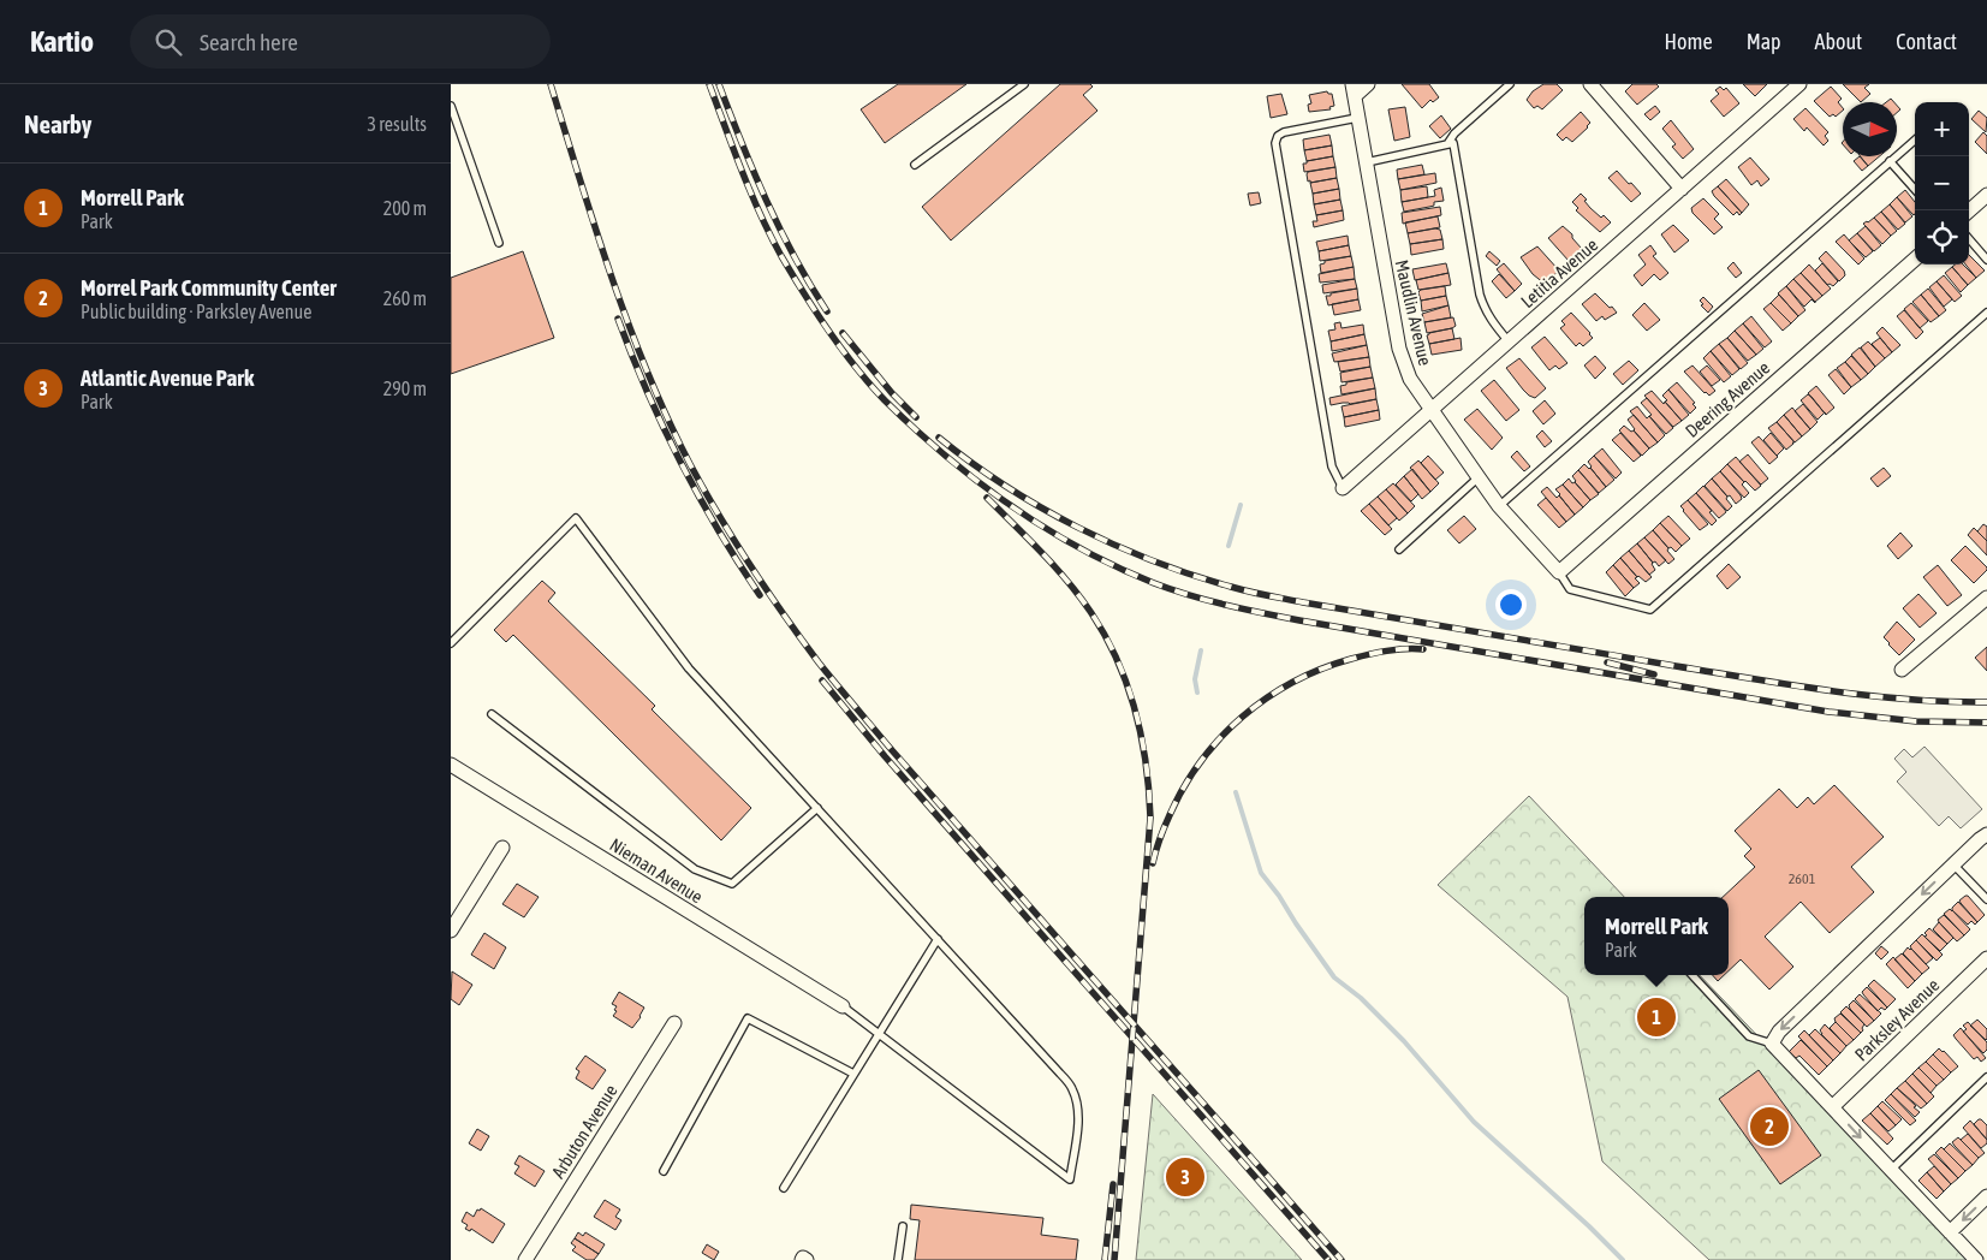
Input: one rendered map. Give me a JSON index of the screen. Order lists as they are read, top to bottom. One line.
{"streets":{"street":["Letitia Avenue","Maudlin Avenue","Deering Avenue","Nieman Avenue","Parksley Avenue","Arbuton Avenue"]},"crossings":[["Letitia Avenue","Maudlin Avenue"],["Maudlin Avenue","Deering Avenue"]],"house_numbers":["2601"],"north":"right","page":{"header":"Kartio","search":"Search here","nav":["Home","Map","About","Contact"],"heading":["Nearby","3 results"],"map_buttons":["+","−"],"list":[{"mark":"1","name":"Morrell Park","note":"Park","value":"200 m"},{"mark":"2","name":"Morrel Park Community Center","note":"Public building · Parksley Avenue","value":"260 m"},{"mark":"3","name":"Atlantic Avenue Park","note":"Park","value":"290 m"}],"popup":["Morrell Park","Park"],"pins":["1","2","3"]}}
